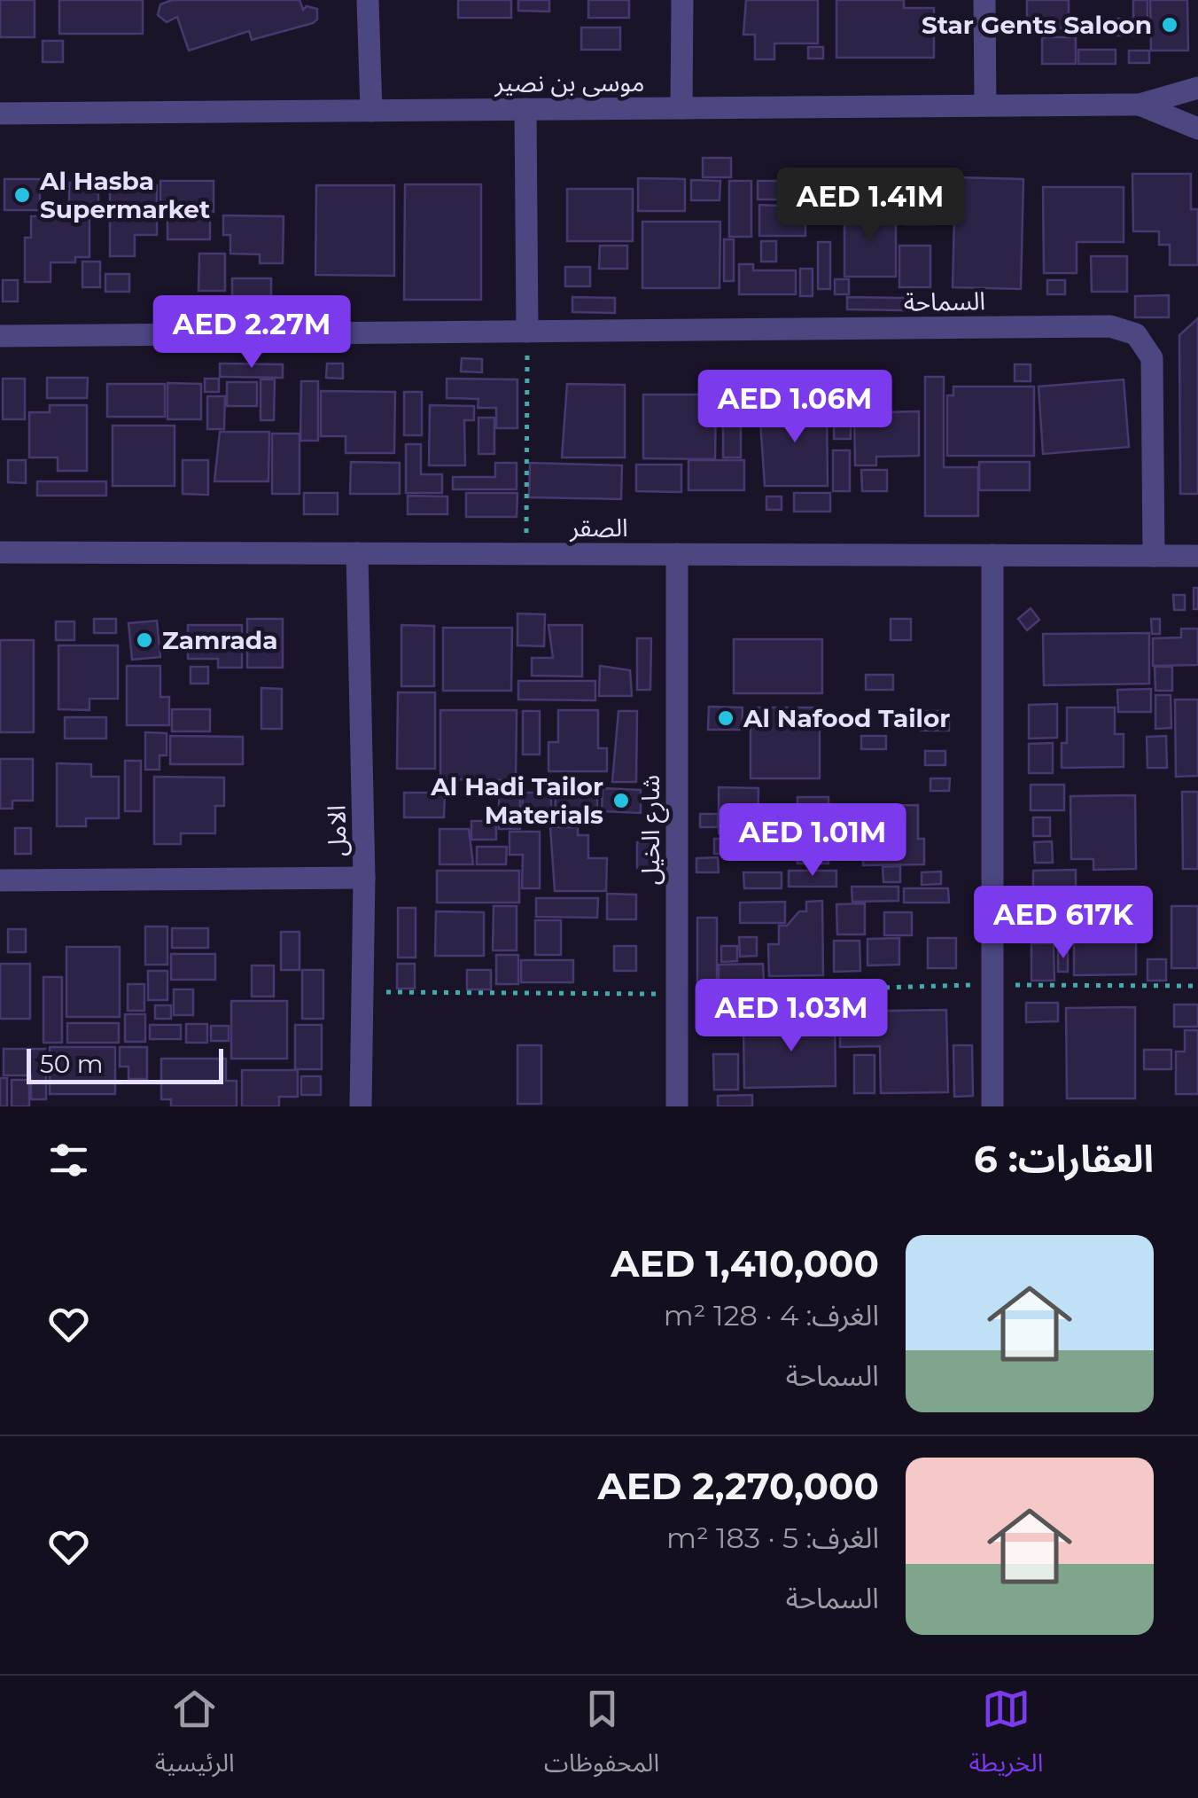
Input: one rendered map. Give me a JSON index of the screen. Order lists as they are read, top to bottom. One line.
{"streets":{"street":["موسى بن نصير","السماحة","الصقر","شارع الخيل","الامل"]},"crossings":[["السماحة","الصقر"],["الصقر","شارع الخيل"],["الصقر","الامل"]],"places":["Star Gents Saloon","Al Hasba Supermarket","Zamrada","Al Nafood Tailor","Al Hadi Tailor Materials"],"scale_bar":"50 m","page":{"price":["AED 1.41M","AED 2.27M","AED 1.06M","AED 1.01M","AED 617K","AED 1.03M"],"scale":"50 m","heading":"العقارات: 6","list":[{"name":"AED 1,410,000","note":"الغرف: 4 · 128 m² · السماحة"},{"name":"AED 2,270,000","note":"الغرف: 5 · 183 m² · السماحة"}],"tabs":["الخريطة","المحفوظات","الرئيسية"]}}
